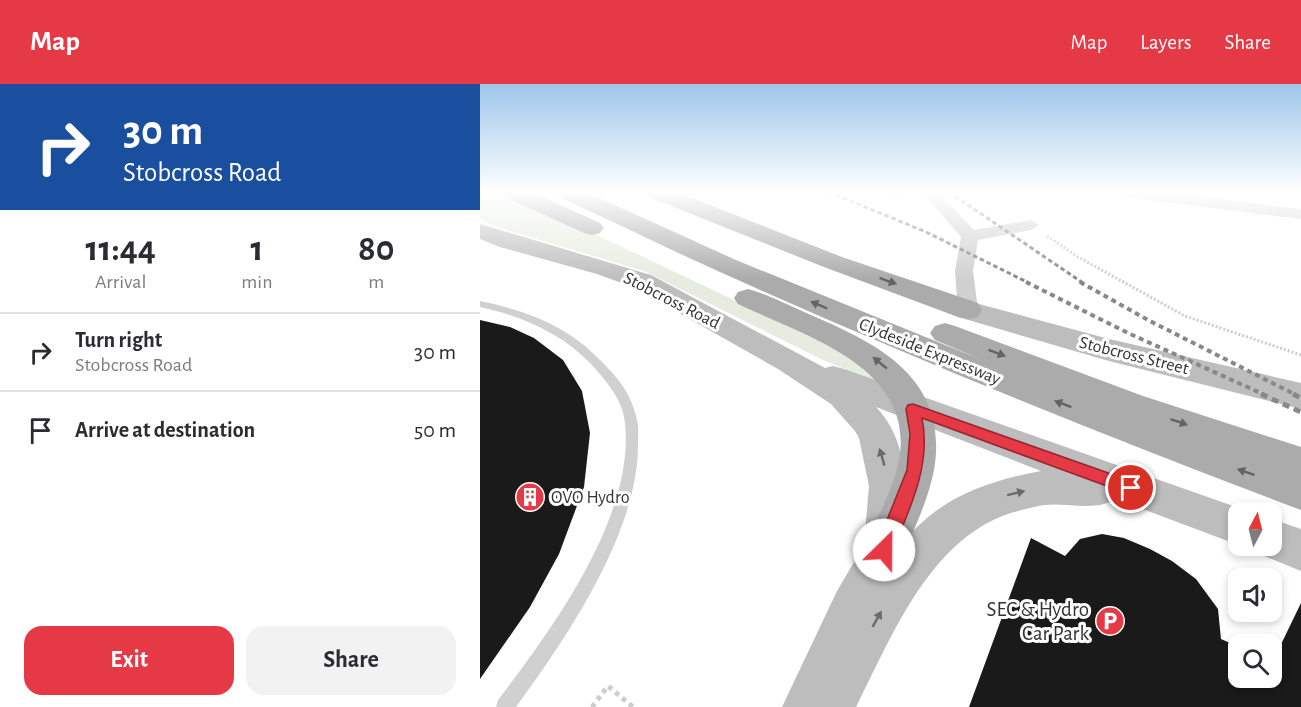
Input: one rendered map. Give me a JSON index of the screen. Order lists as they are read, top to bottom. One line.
{"streets":{"main road":["Clydeside Expressway"],"street":["Stobcross Road","Stobcross Street"]},"places":{"building":["OVO Hydro"],"parking":["SEC & Hydro Car Park"]},"north":"top","page":{"header":"Map","nav":["Map","Layers","Share"],"turn":["30 m","Stobcross Road"],"eta":["11:44","Arrival","1","min","80","m"],"list":[{"name":"Turn right","note":"Stobcross Road","value":"30 m"},{"name":"Arrive at destination","value":"50 m"}],"buttons":["Exit","Share"]}}
